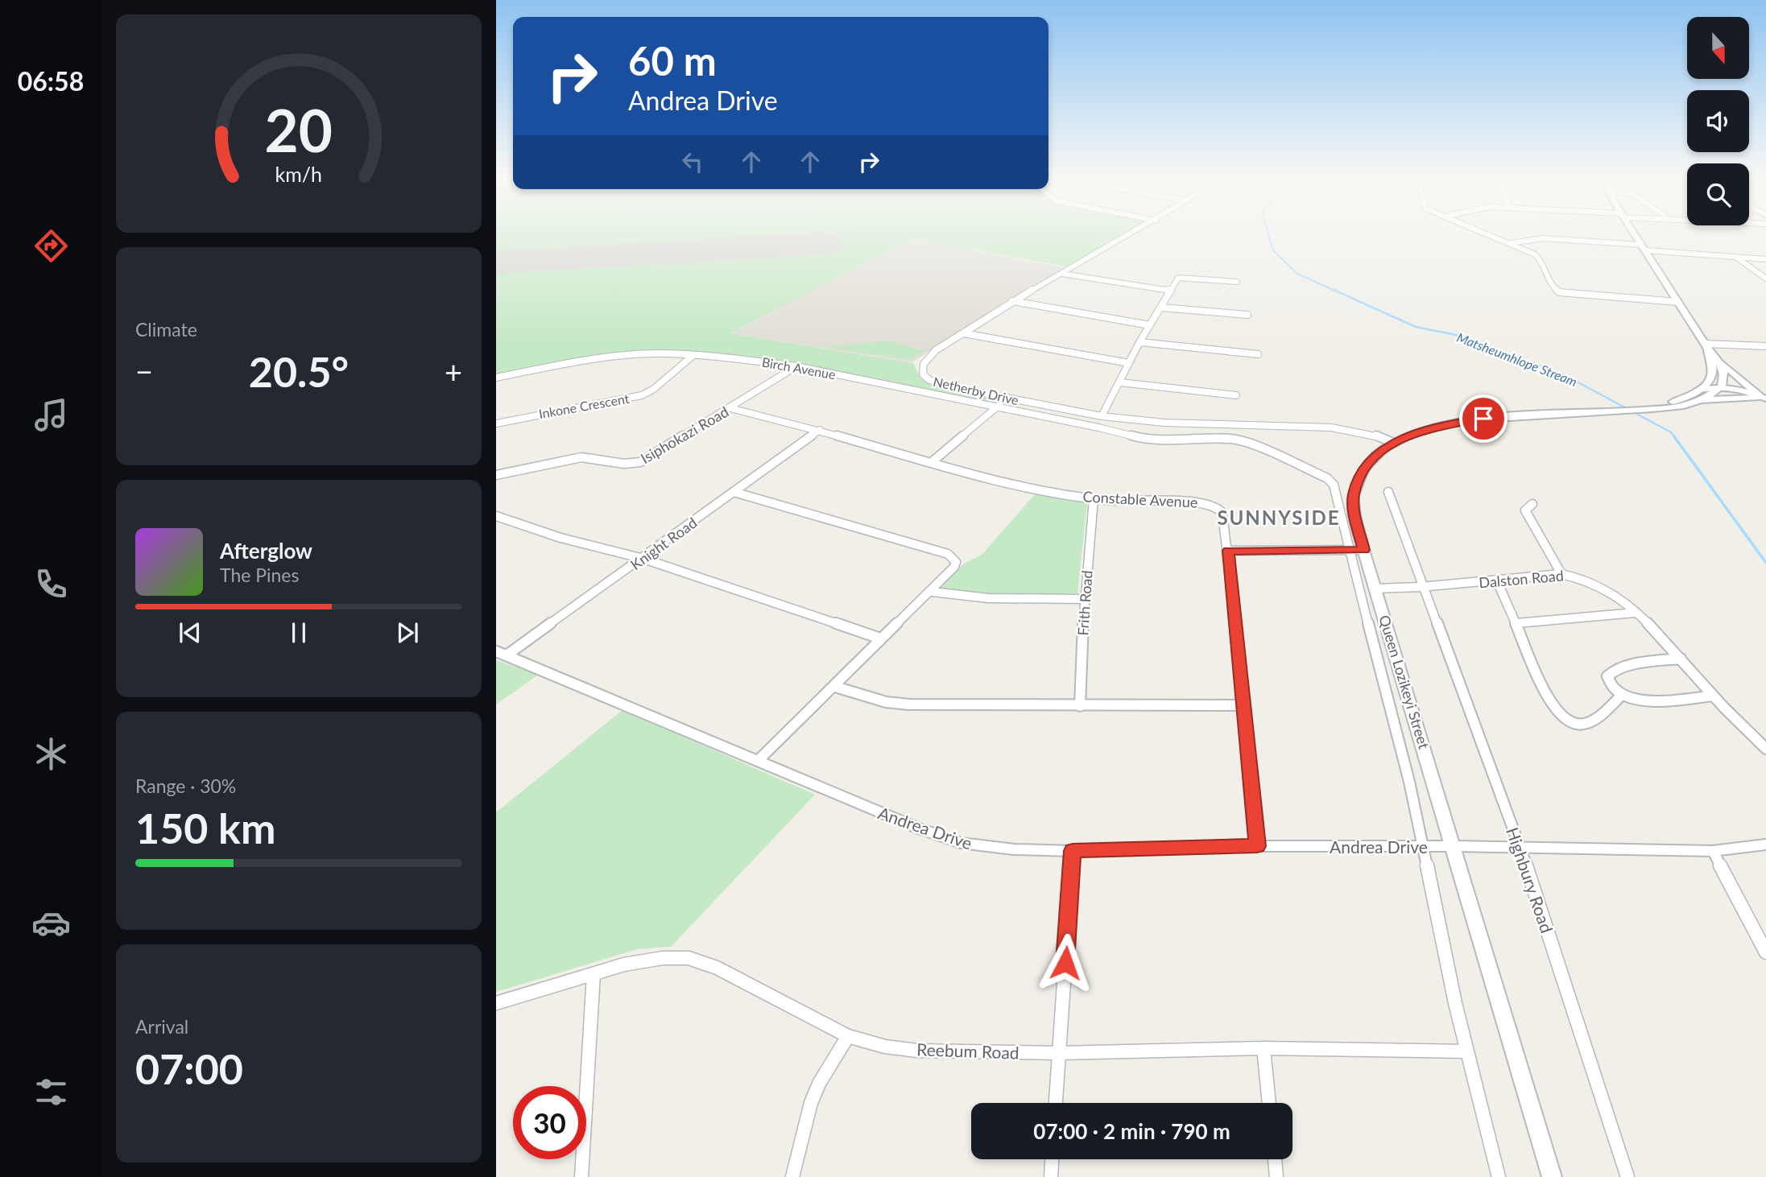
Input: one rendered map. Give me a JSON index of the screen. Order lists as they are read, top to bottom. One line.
{"streets":{"main road":["Queen Lozikeyi Street"],"street":["Birch Avenue","Netherby Drive","Inkone Crescent","Isiphokazi Road","Constable Avenue","Knight Road","Dalston Road","Frith Road","Andrea Drive","Highbury Road","Reebum Road"]},"crossings":[["Birch Avenue","Inkone Crescent"],["Birch Avenue","Isiphokazi Road"],["Birch Avenue","Andrea Drive"],["Birch Avenue","Reebum Road"],["Netherby Drive","Queen Lozikeyi Street"],["Isiphokazi Road","Constable Avenue"],["Constable Avenue","Knight Road"],["Constable Avenue","Frith Road"],["Constable Avenue","Andrea Drive"],["Knight Road","Andrea Drive"],["Dalston Road","Queen Lozikeyi Street"],["Dalston Road","Highbury Road"],["Queen Lozikeyi Street","Andrea Drive"],["Andrea Drive","Highbury Road"]],"districts":["SUNNYSIDE"],"water":["Matsheumhlope Stream"],"north":"bottom","page":{"tabs":"06:58","turn":["60 m","Andrea Drive"],"tile":["Climate",["Range · 30%","150 km"],["Arrival","07:00"]],"heat":["−","20.5°","+"],"song":["Afterglow","The Pines"],"limit":"30","trip":"07:00 · 2 min · 790 m","gauge":["20","km/h"]}}
